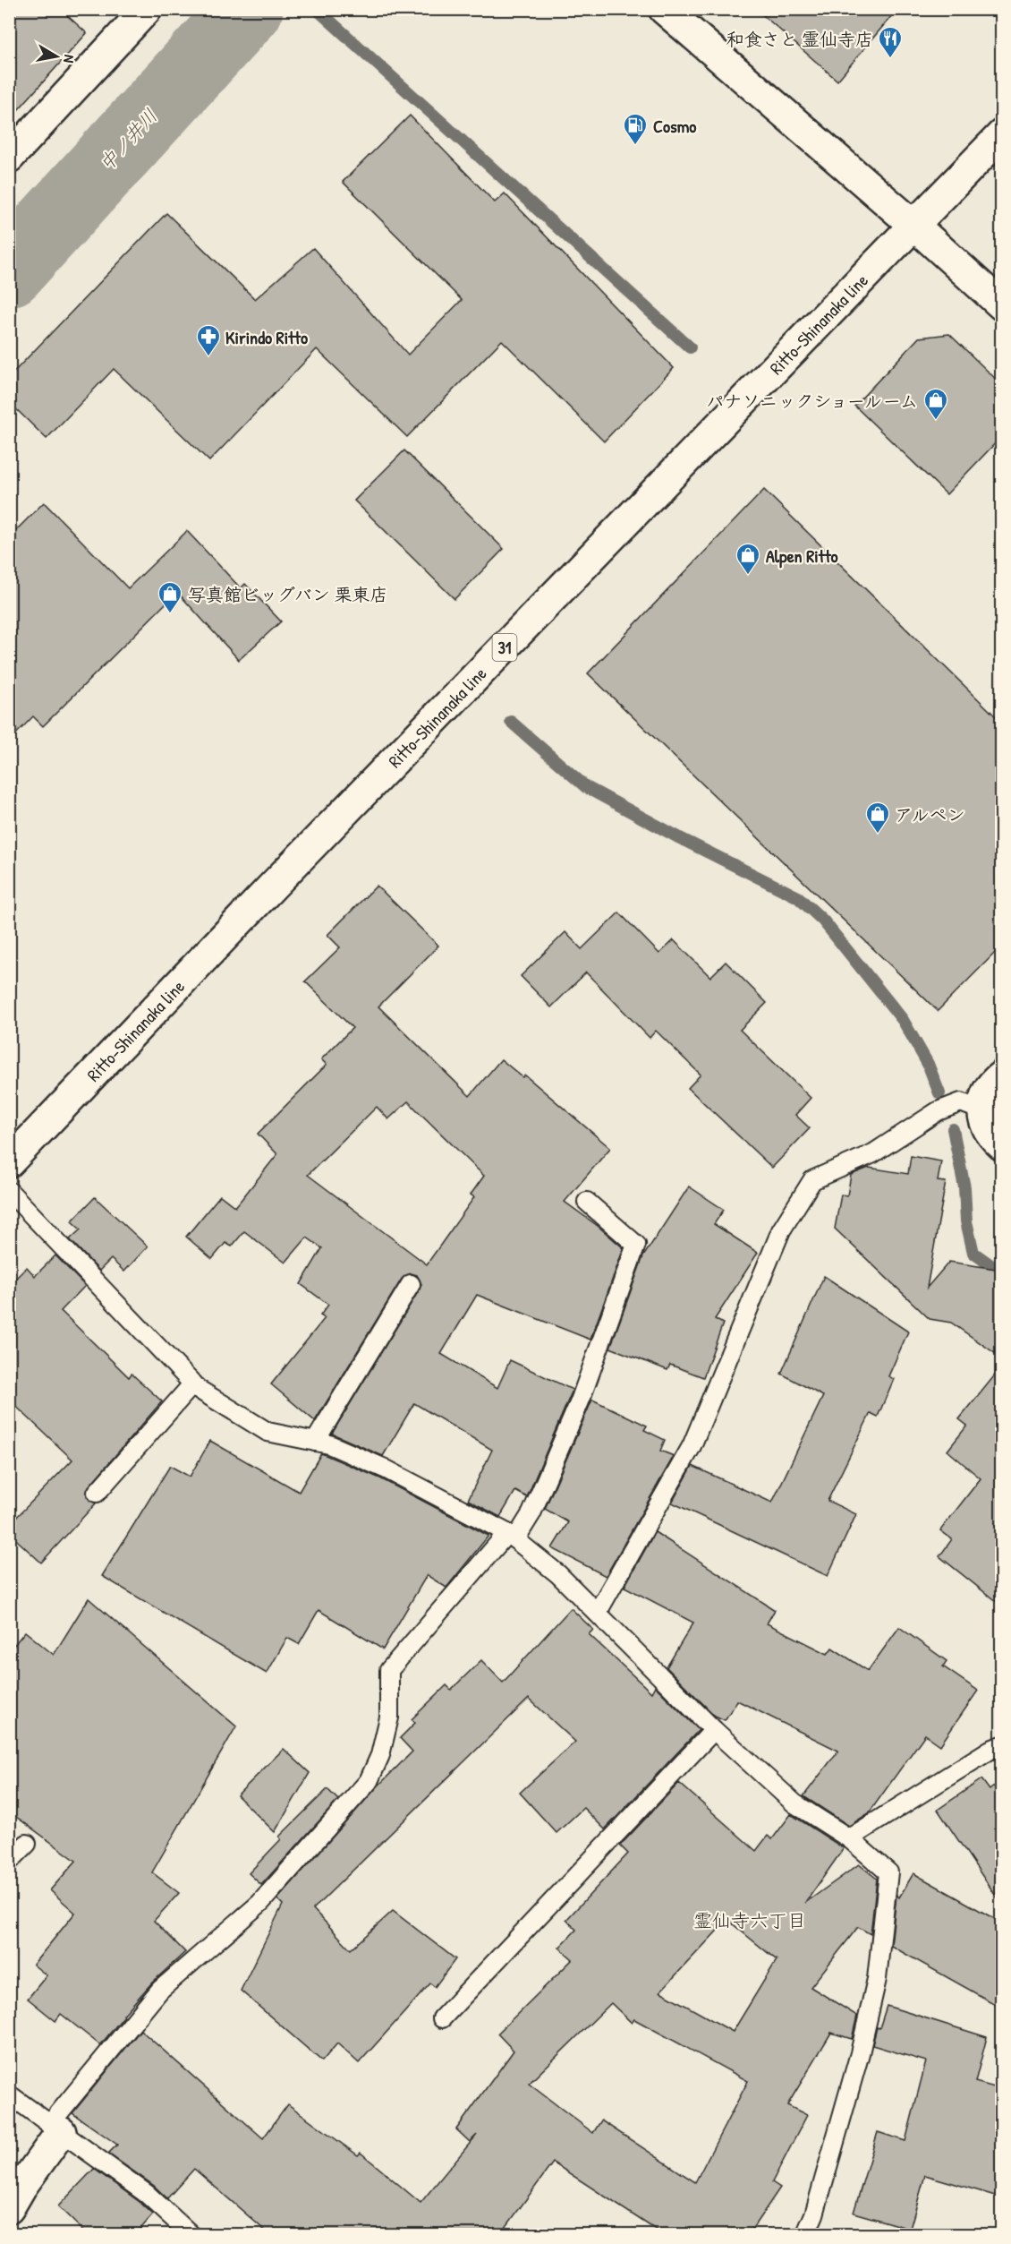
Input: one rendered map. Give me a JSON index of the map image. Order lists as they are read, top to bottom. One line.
{"streets":{"main road":["Ritto-Shinanaka line","31"]},"districts":["霊仙寺六丁目"],"water":["中ノ井川"],"places":{"restaurant":["和食さと 霊仙寺店"],"fuel station":["Cosmo"],"pharmacy":["Kirindo Ritto"],"shop":["パナソニックショールーム","Alpen Ritto","写真館ビッグバン 栗東店","アルペン"]},"north":"right"}
